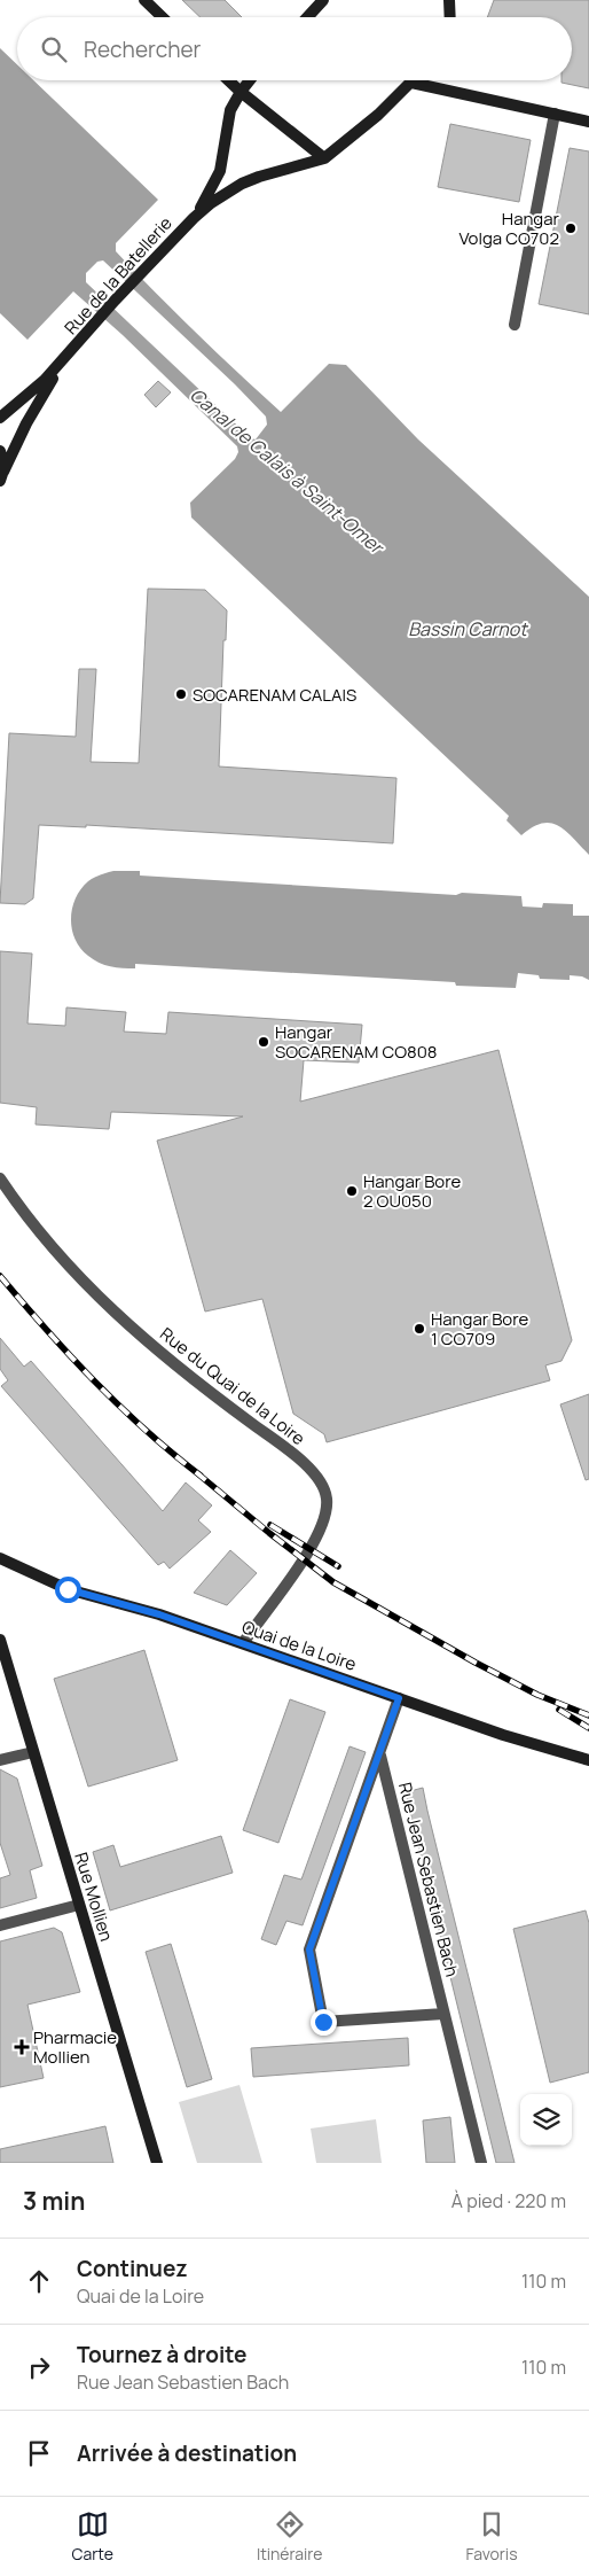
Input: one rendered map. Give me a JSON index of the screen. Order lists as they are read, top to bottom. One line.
{"streets":{"street":["Rue de la Batellerie","Rue du Quai de la Loire","Quai de la Loire","Rue Jean Sebastien Bach","Rue Mollien"]},"crossings":[["Rue du Quai de la Loire","Quai de la Loire"],["Quai de la Loire","Rue Jean Sebastien Bach"]],"water":["Canal de Calais à Saint-Omer","Bassin Carnot"],"places":{"other":["Hangar Volga CO702","SOCARENAM CALAIS","Hangar SOCARENAM CO808","Hangar Bore 2 OU050","Hangar Bore 1 CO709"],"health":["Pharmacie Mollien"]},"page":{"search":"Rechercher","heading":["3 min","À pied · 220 m"],"list":[["Continuez","Quai de la Loire","110 m"],["Tournez à droite","Rue Jean Sebastien Bach","110 m"],"Arrivée à destination"],"nav":["Carte","Itinéraire","Favoris"]}}
